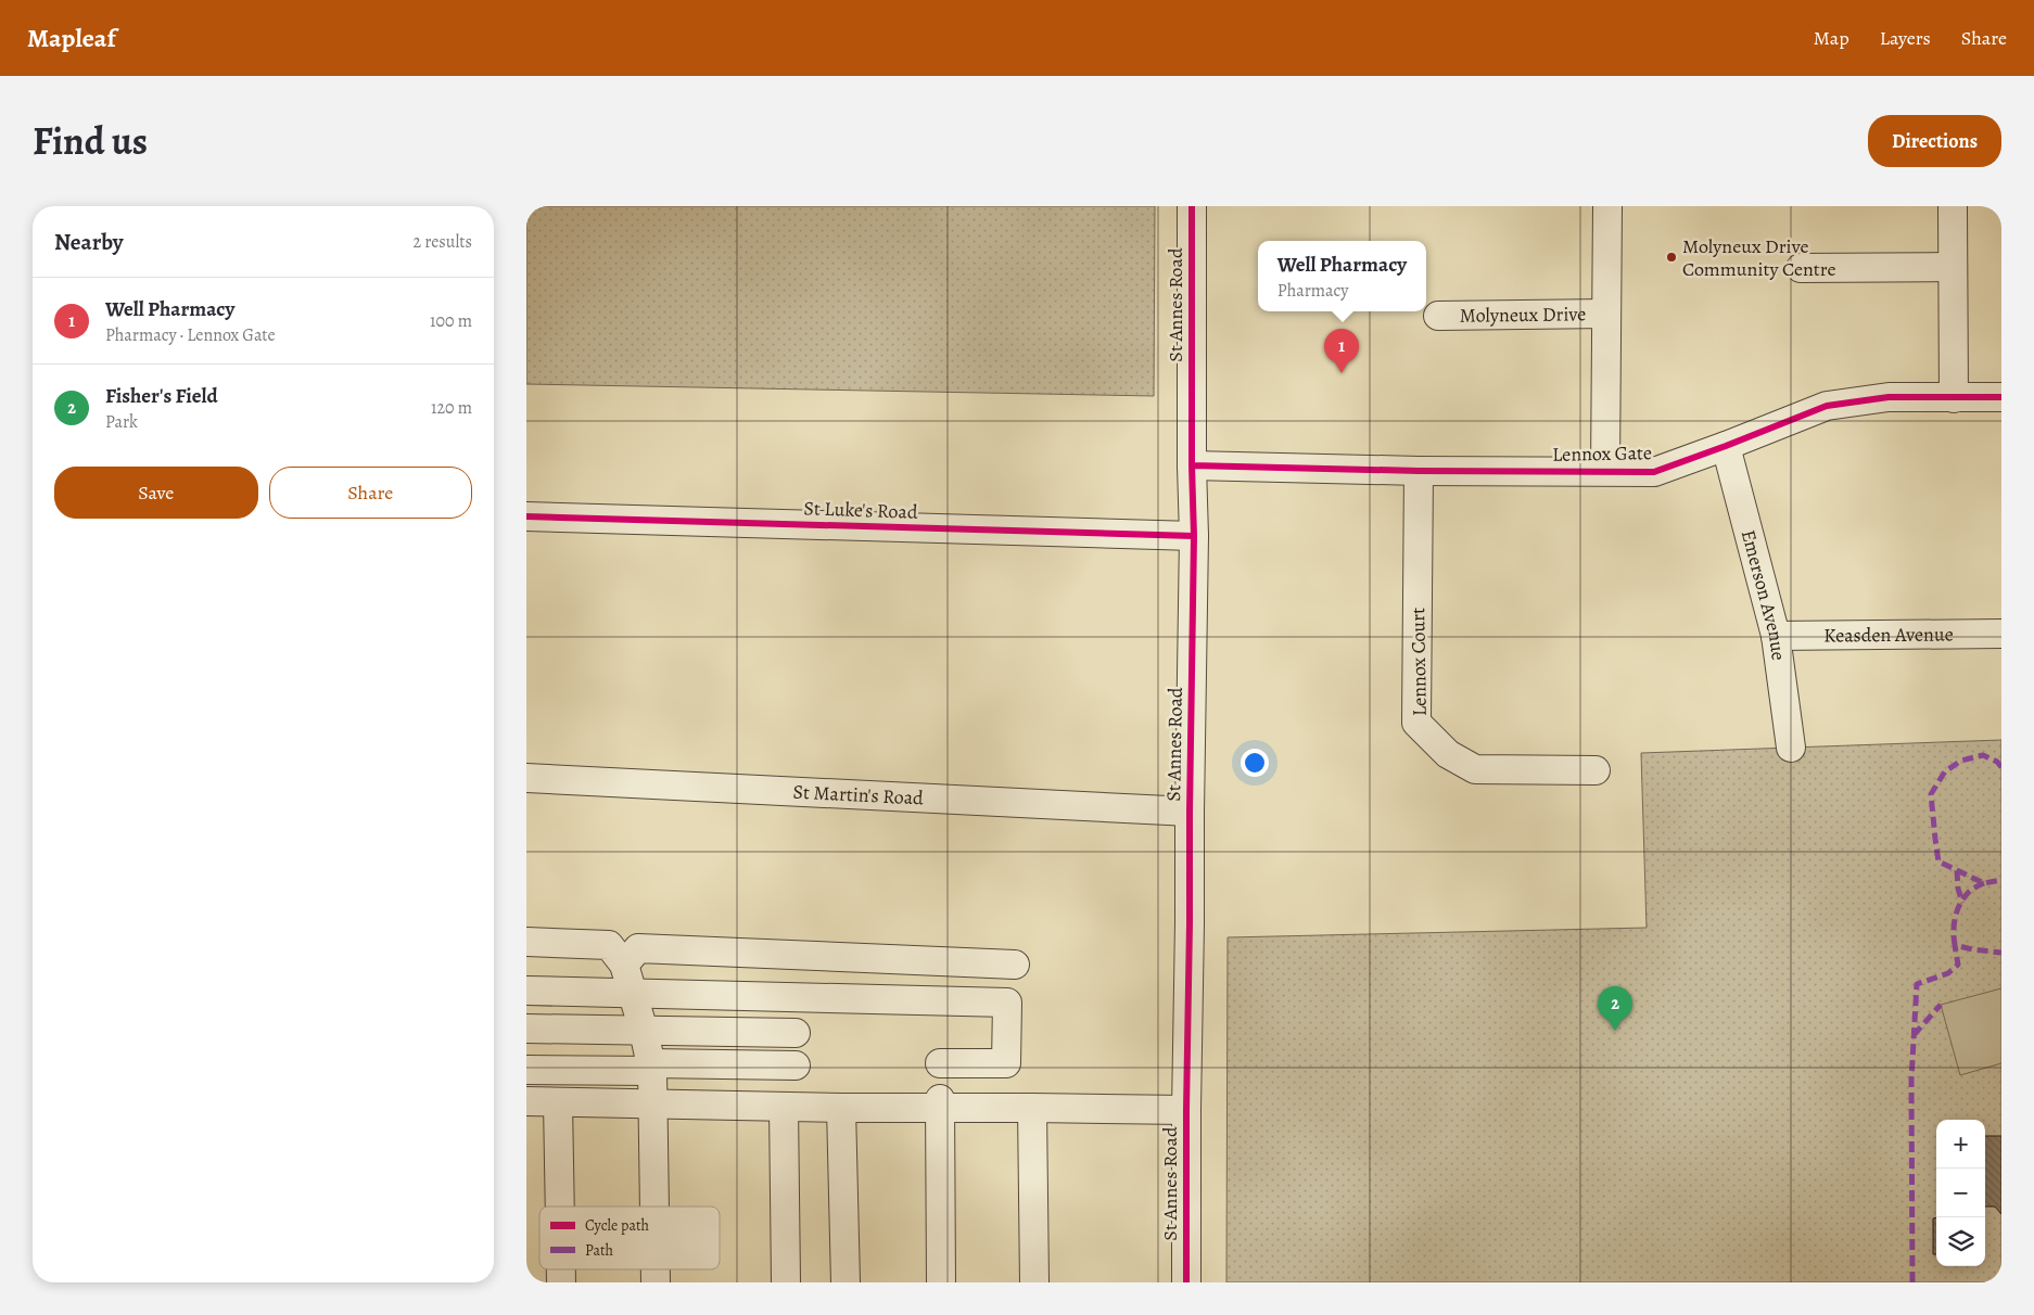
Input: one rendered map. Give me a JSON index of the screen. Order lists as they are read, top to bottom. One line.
{"streets":{"street":["St Annes Road","Molyneux Drive","Lennox Gate","St Luke's Road","Emerson Avenue","Keasden Avenue","Lennox Court","St Martin's Road"]},"crossings":[["St Annes Road","Lennox Gate"],["St Annes Road","St Luke's Road"],["St Annes Road","St Martin's Road"],["Molyneux Drive","Lennox Gate"],["Lennox Gate","Emerson Avenue"],["Lennox Gate","Lennox Court"],["Emerson Avenue","Keasden Avenue"]],"places":["Molyneux Drive Community Centre"],"legend":["Cycle path","Path"],"page":{"header":"Mapleaf","nav":["Map","Layers","Share"],"title":"Find us","buttons":["Directions",["Save","Share"]],"heading":["Nearby","2 results"],"popup":["Well Pharmacy","Pharmacy"],"list":[{"mark":"1","name":"Well Pharmacy","note":"Pharmacy · Lennox Gate","value":"100 m"},{"mark":"2","name":"Fisher's Field","note":"Park","value":"120 m"}],"pins":["1","2"],"map_buttons":["+","−"]}}
